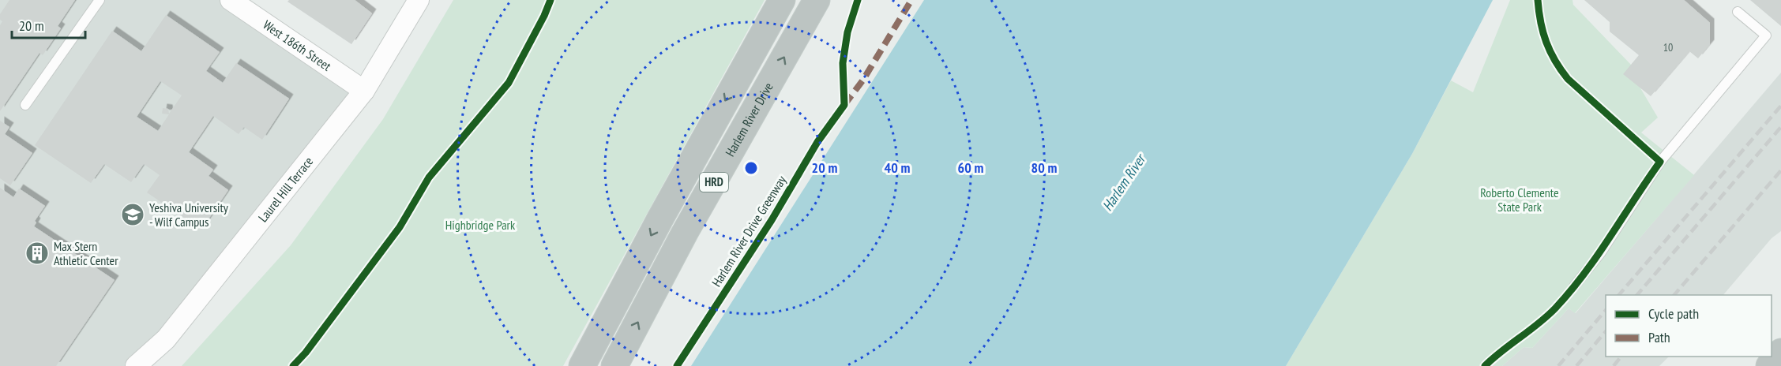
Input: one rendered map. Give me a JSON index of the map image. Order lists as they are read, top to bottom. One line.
{"streets":{"highway":["Harlem River Drive","HRD"],"street":["West 186th Street","Laurel Hill Terrace"],"cycle path":["Harlem River Drive Greenway"]},"crossings":[["West 186th Street","Laurel Hill Terrace"]],"water":["Harlem River"],"parks":["Roberto Clemente State Park","Highbridge Park"],"places":{"school or university":["Yeshiva University - Wilf Campus"],"building":["Max Stern Athletic Center"]},"house_numbers":["10"],"legend":["Cycle path","Path"],"scale_bar":"20 m","rings":["20 m","40 m","60 m","80 m"]}
